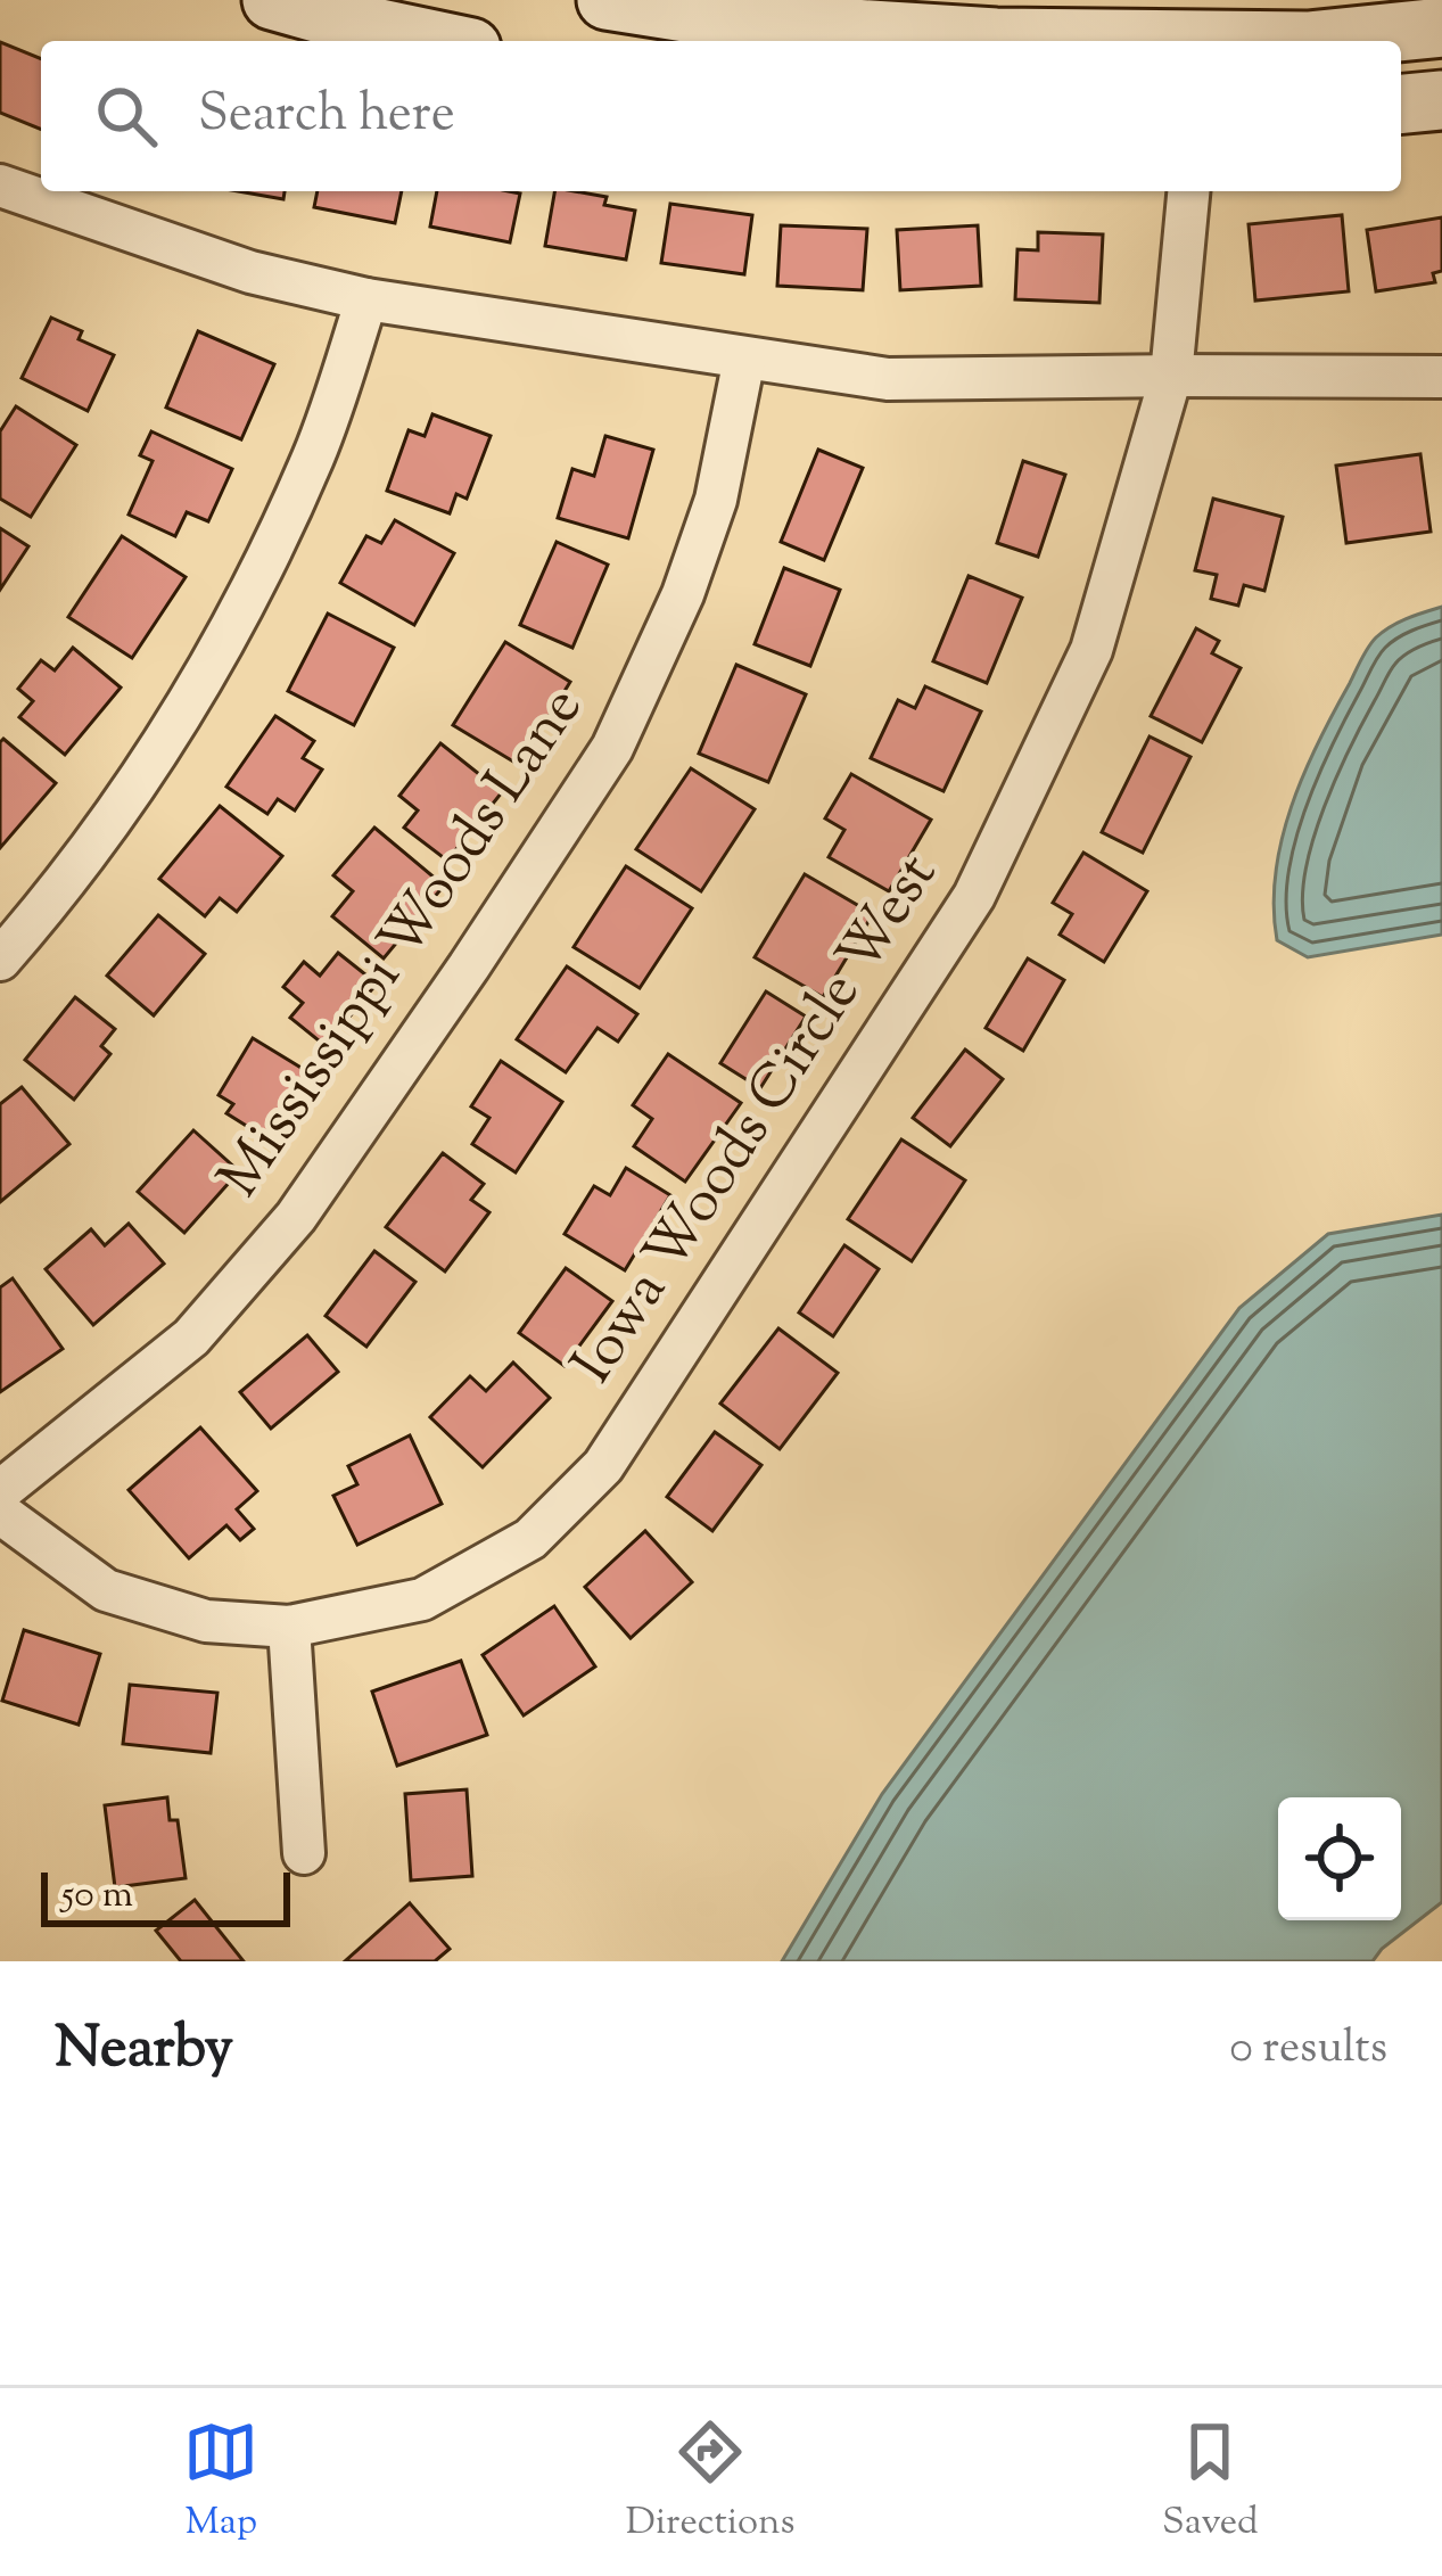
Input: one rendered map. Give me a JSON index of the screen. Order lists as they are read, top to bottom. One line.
{"streets":{"street":["Mississippi Woods Lane","Iowa Woods Circle West"]},"scale_bar":"50 m","page":{"search":"Search here","scale":"50 m","heading":["Nearby","0 results"],"nav":["Map","Directions","Saved"]}}
